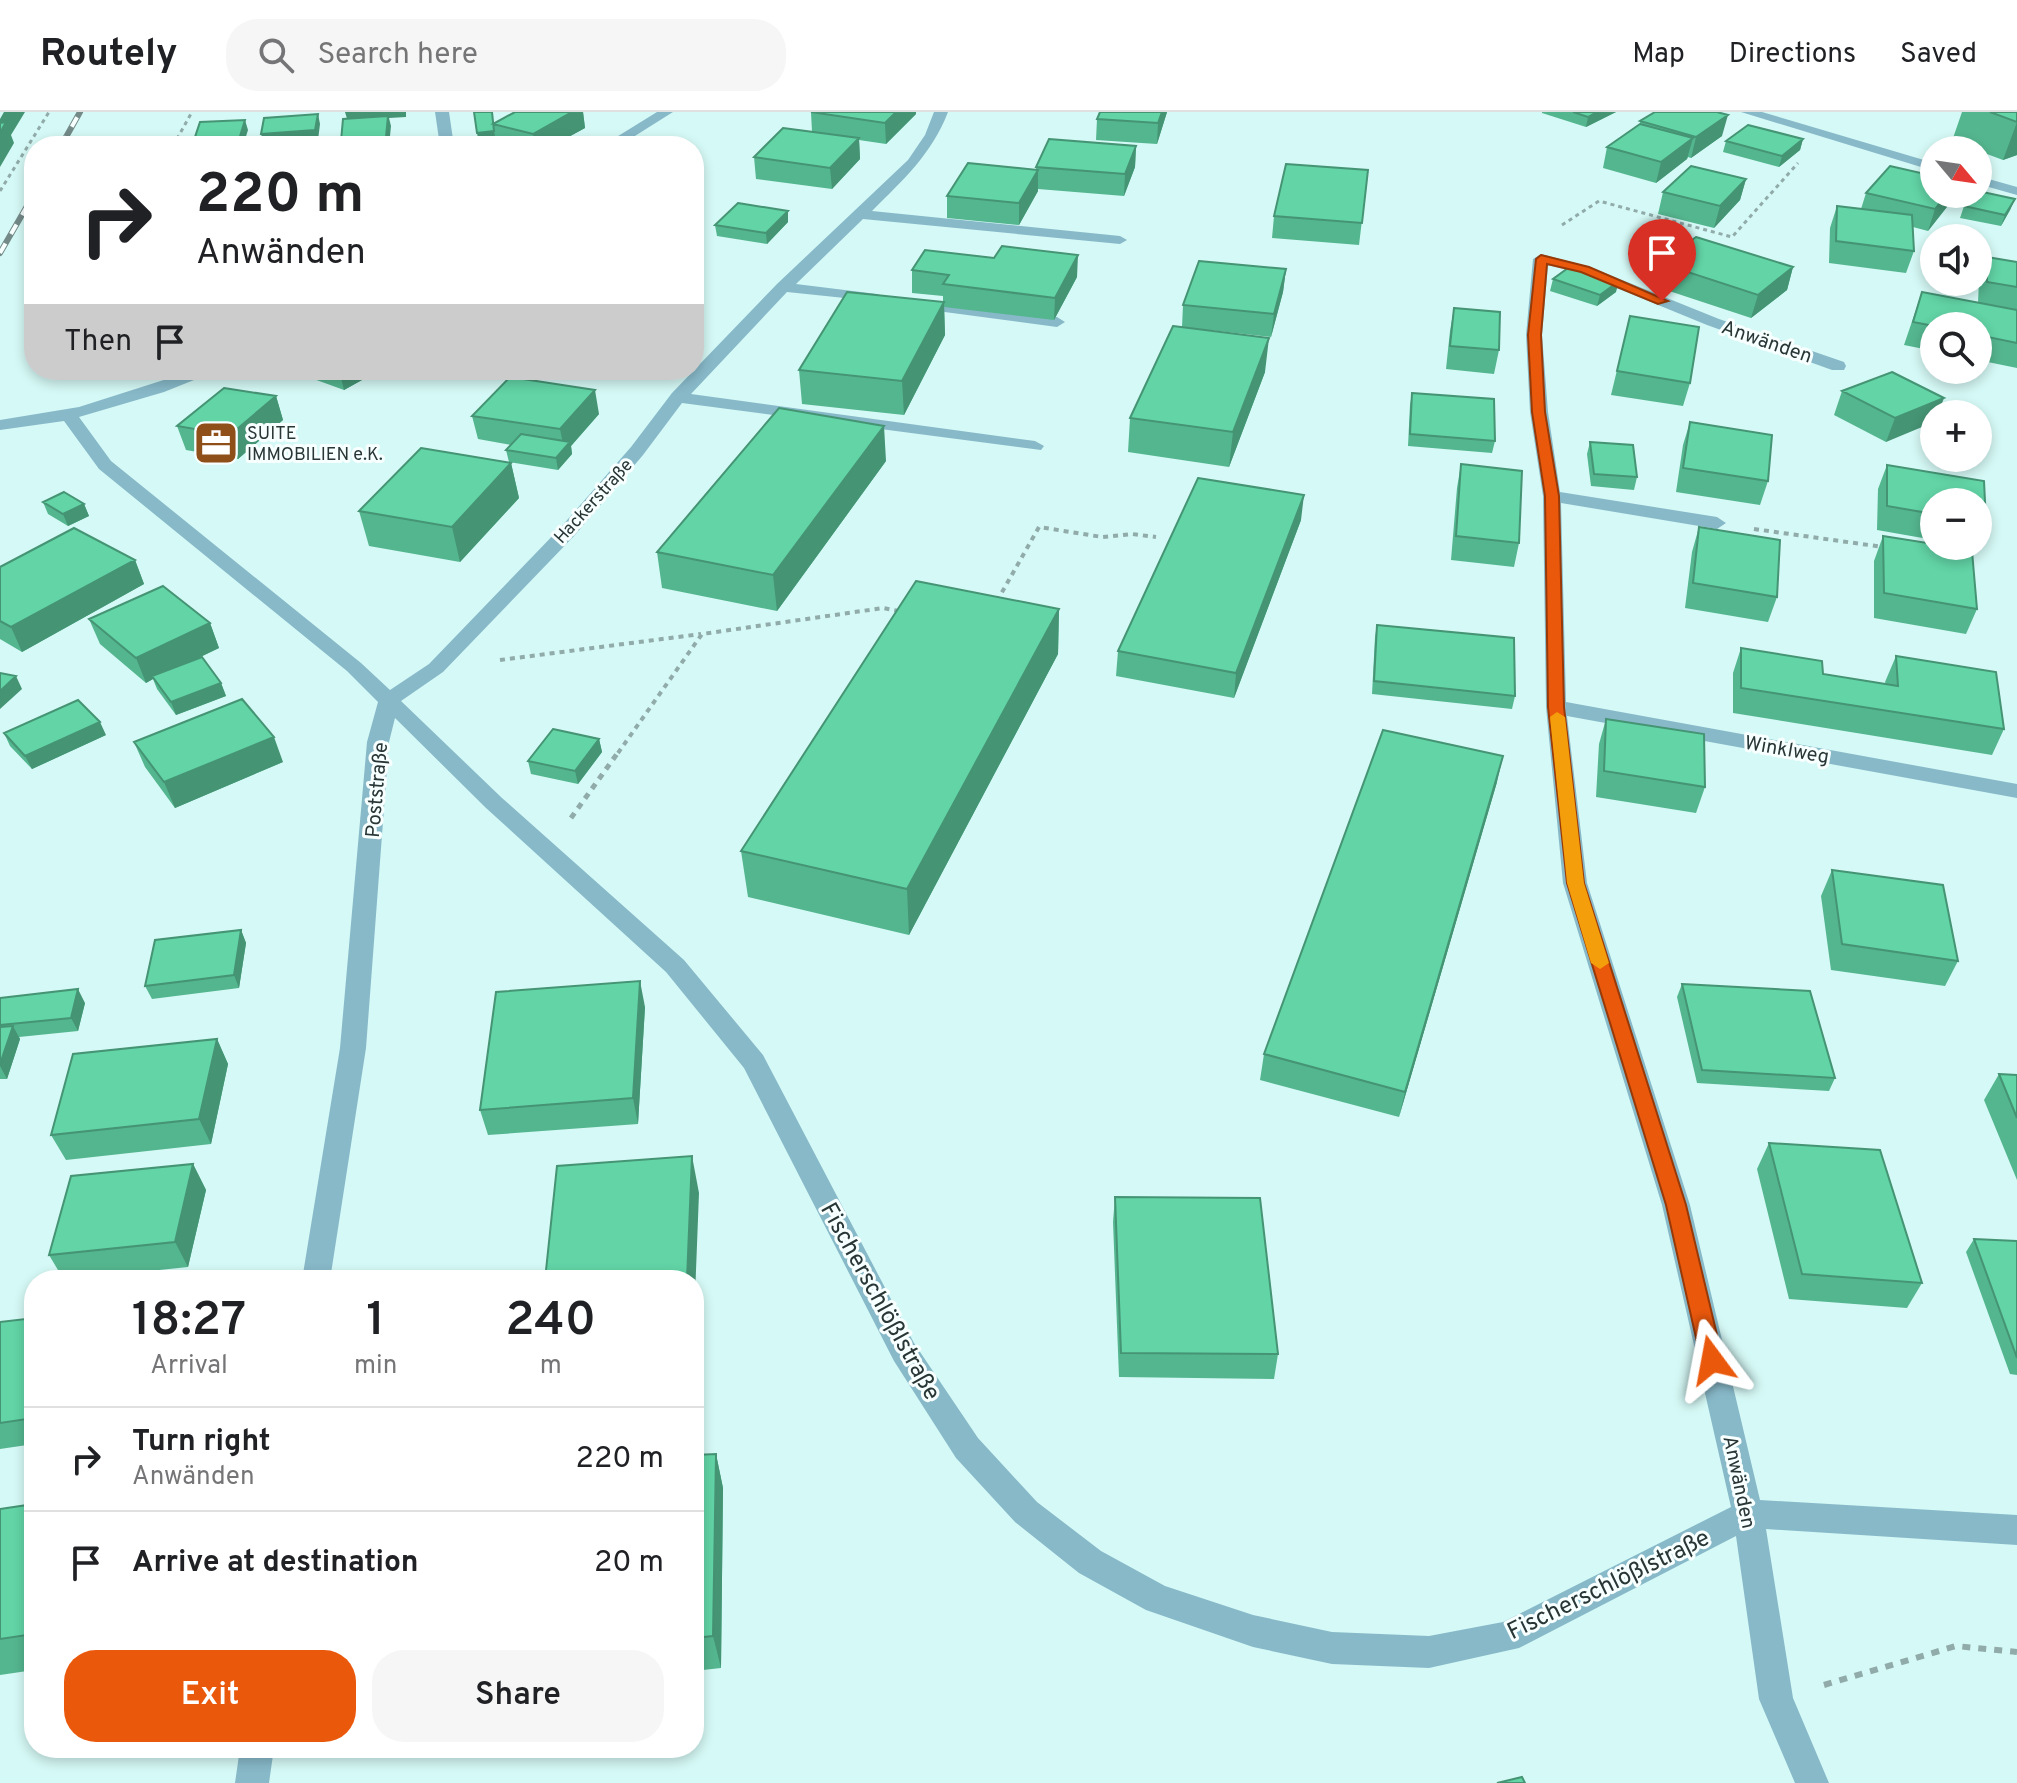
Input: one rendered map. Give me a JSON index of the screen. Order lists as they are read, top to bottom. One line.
{"streets":{"street":["Anwänden","Hackerstraße","Winklweg","Poststraße","Fischerschlößlstraße"]},"crossings":[["Anwänden","Winklweg"],["Anwänden","Fischerschlößlstraße"],["Hackerstraße","Poststraße"],["Hackerstraße","Fischerschlößlstraße"],["Poststraße","Fischerschlößlstraße"]],"places":{"office":["SUITE IMMOBILIEN e.K."]},"north":"bottom right","page":{"header":"Routely","search":"Search here","nav":["Map","Directions","Saved"],"map_buttons":["+","−"],"turn":["220 m","Anwänden"],"then":"Then","eta":["18:27","Arrival","1","min","240","m"],"list":[{"name":"Turn right","note":"Anwänden","value":"220 m"},{"name":"Arrive at destination","value":"20 m"}],"buttons":["Exit","Share"]}}
